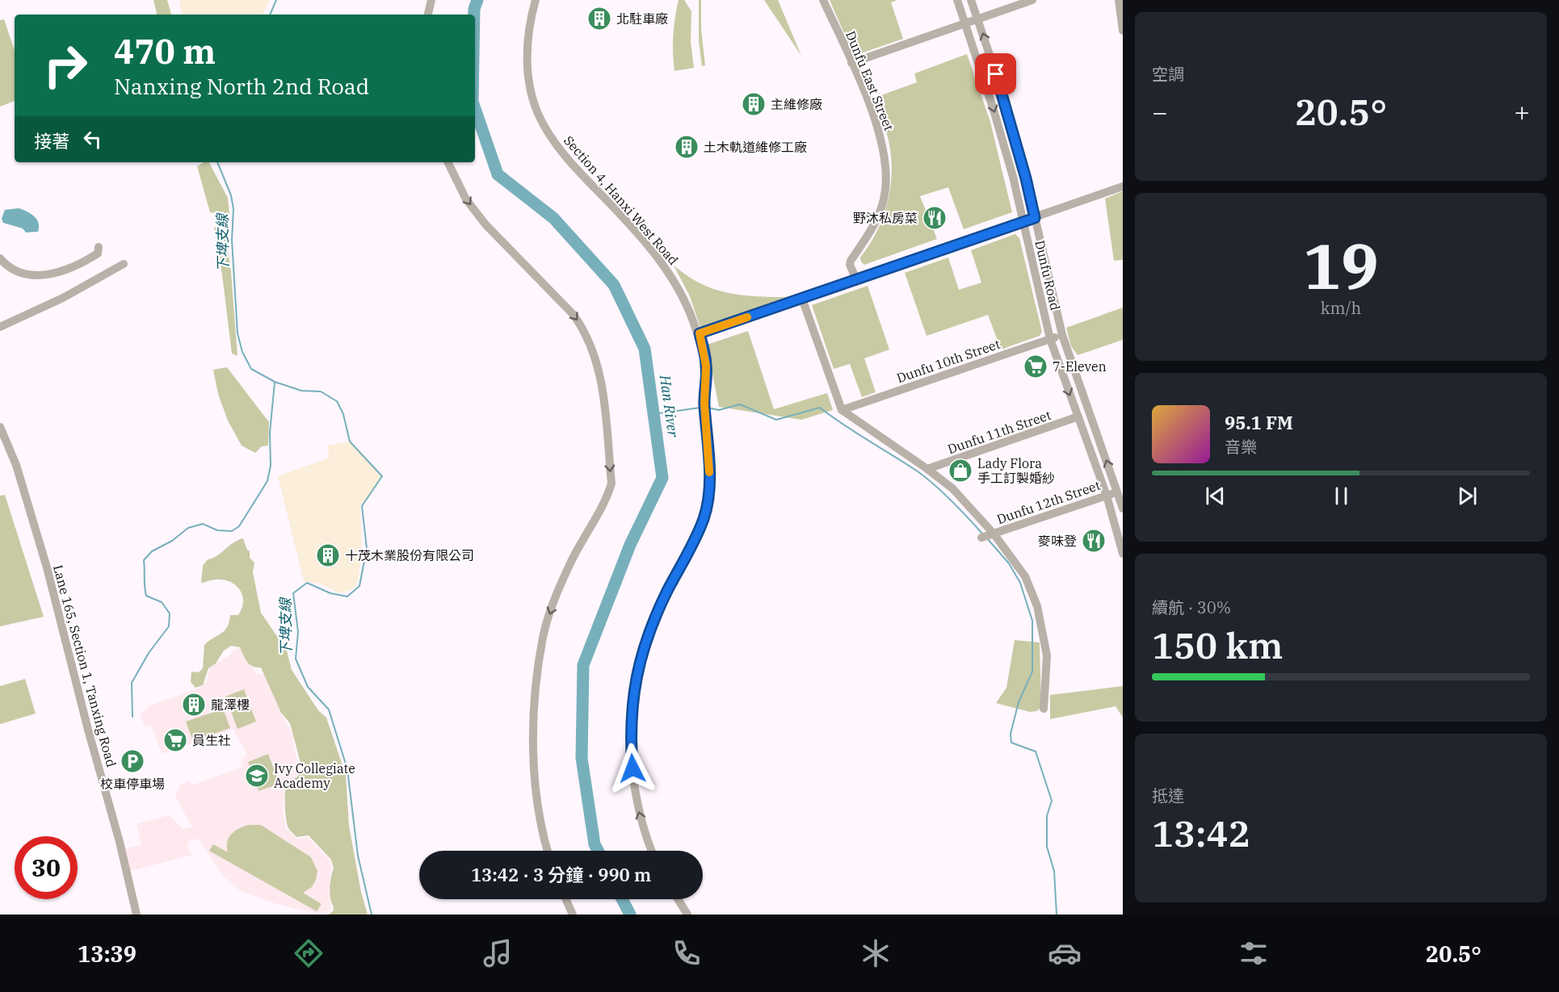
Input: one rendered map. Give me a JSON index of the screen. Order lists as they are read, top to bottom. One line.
{"streets":{"street":["Dunfu East Street","Section 4, Hanxi West Road","Dunfu Road","Dunfu 10th Street","Dunfu 11th Street","Dunfu 12th Street","Lane 165, Section 1, Tanxing Road"]},"crossings":[["Dunfu Road","Dunfu 10th Street"],["Dunfu Road","Dunfu 11th Street"],["Dunfu Road","Dunfu 12th Street"]],"one_way":["Section 4, Hanxi West Road"],"water":["下埤支線","Han River"],"places":{"building":["北駐車廠","主維修廠","土木軌道維修工廠","十茂木業股份有限公司","龍澤樓"],"restaurant":["野沐私房菜","麥味登"],"supermarket":["7-Eleven","員生社"],"shop":["Lady Flora 手工訂製婚紗"],"parking":["校車停車場"],"school or university":["Ivy Collegiate Academy"]},"page":{"tile":["空調",["19","km/h"],["續航 · 30%","150 km"],["抵達","13:42"]],"turn":["470 m","Nanxing North 2nd Road"],"heat":["−","20.5°","+"],"then":"接著","song":["95.1 FM","音樂"],"limit":"30","trip":"13:42 · 3 分鐘 · 990 m","tabs":["13:39","20.5°"]}}
